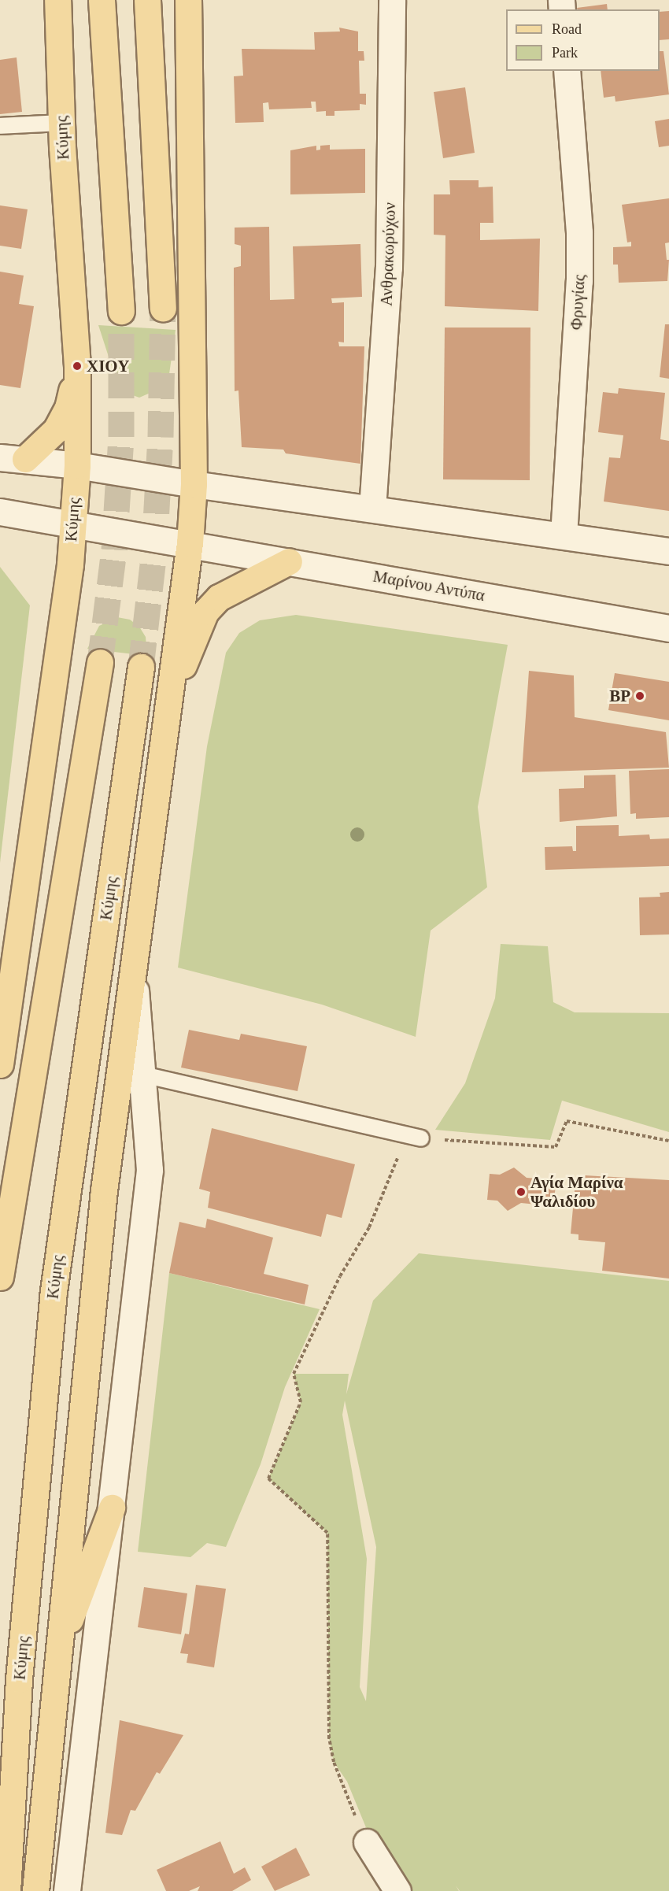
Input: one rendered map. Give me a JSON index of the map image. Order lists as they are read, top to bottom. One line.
{"streets":{"main road":["Κύμης"],"street":["Ανθρακωρύχων","Φρυγίας","Μαρίνου Αντύπα"]},"crossings":[["Κύμης","Μαρίνου Αντύπα"]],"places":["ΧΙΟΥ","BP","Αγία Μαρίνα Ψαλιδίου"],"legend":["Road","Park"]}
